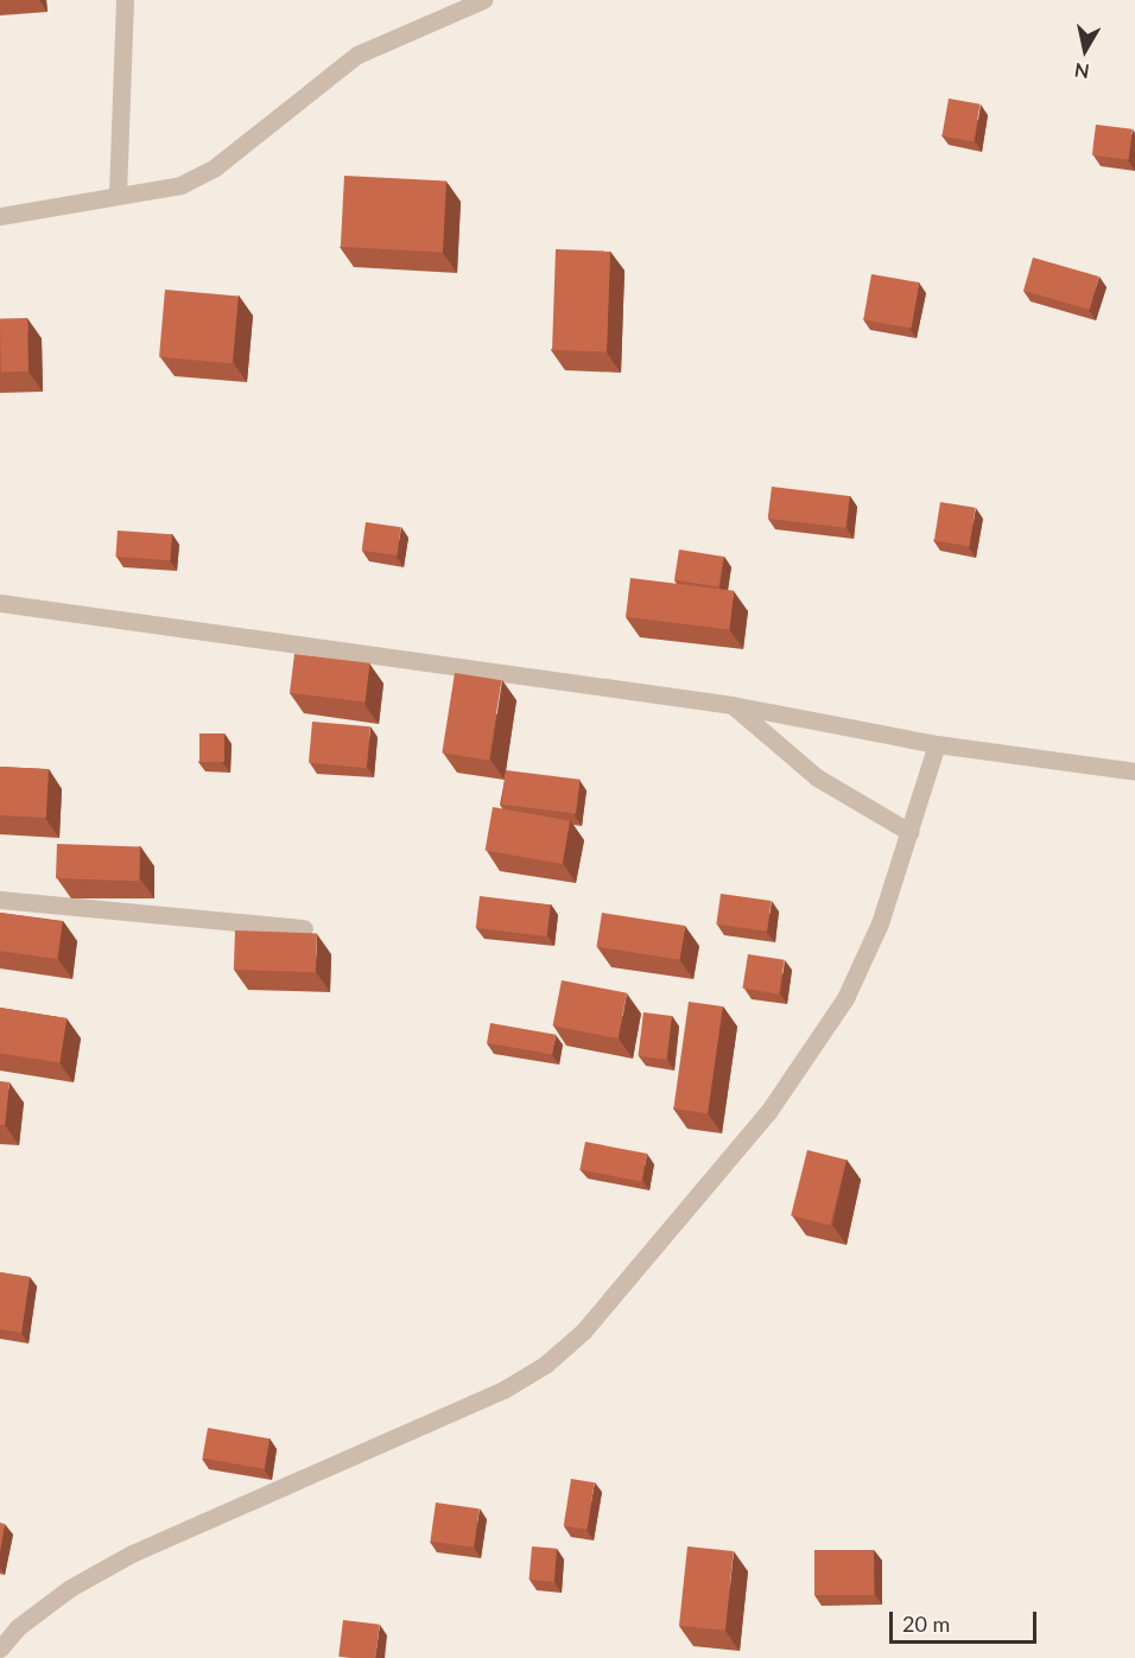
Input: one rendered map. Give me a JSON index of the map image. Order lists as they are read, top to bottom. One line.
{"scale_bar":"20 m","north":"bottom"}
